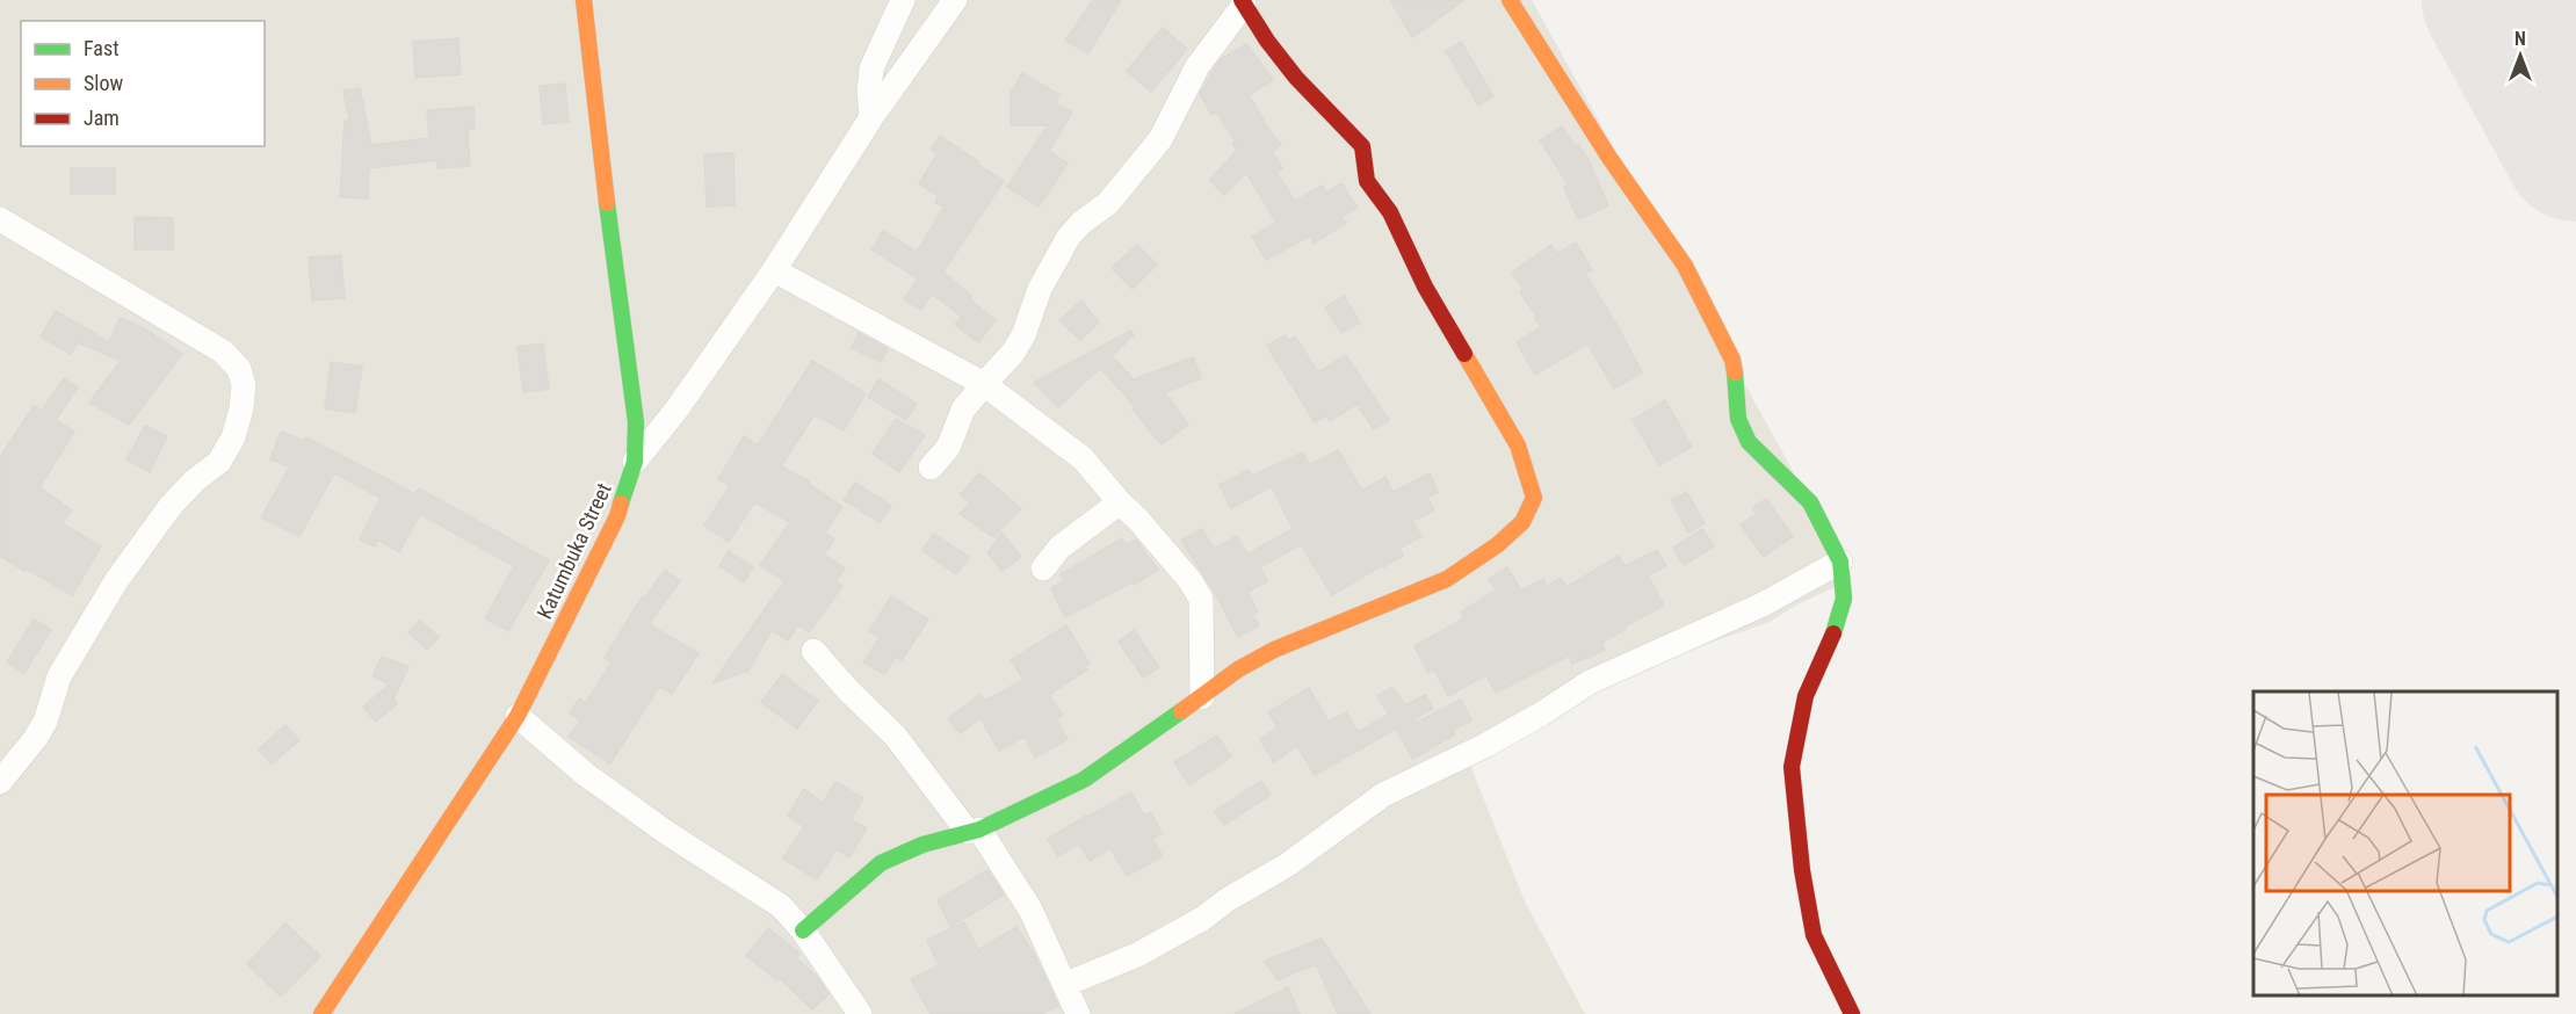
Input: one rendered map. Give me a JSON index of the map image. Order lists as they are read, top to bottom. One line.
{"streets":{"street":["Katumbuka Street"]},"legend":["Fast","Slow","Jam"],"north":"top"}
